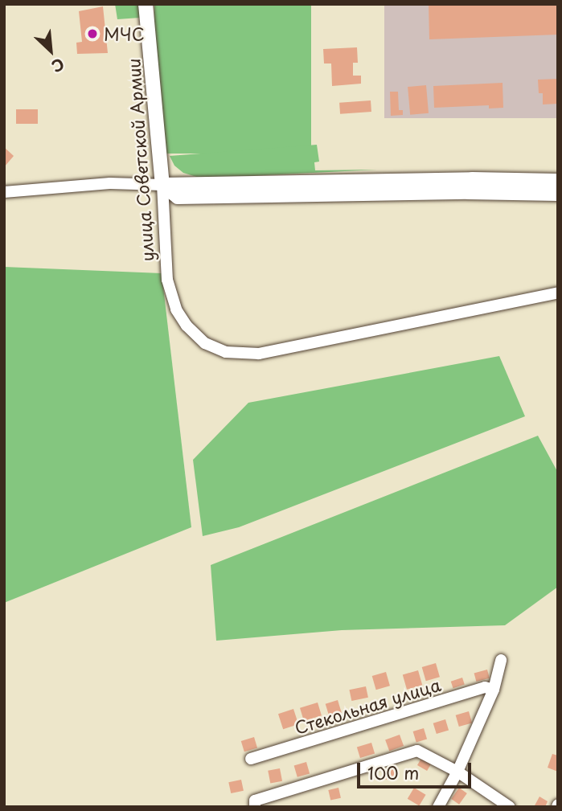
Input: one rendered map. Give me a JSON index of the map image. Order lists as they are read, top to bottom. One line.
{"streets":{"main road":["улица Советской Армии"],"street":["Стекольная улица"]},"places":["МЧС"],"scale_bar":"100 m","north":"bottom right"}
